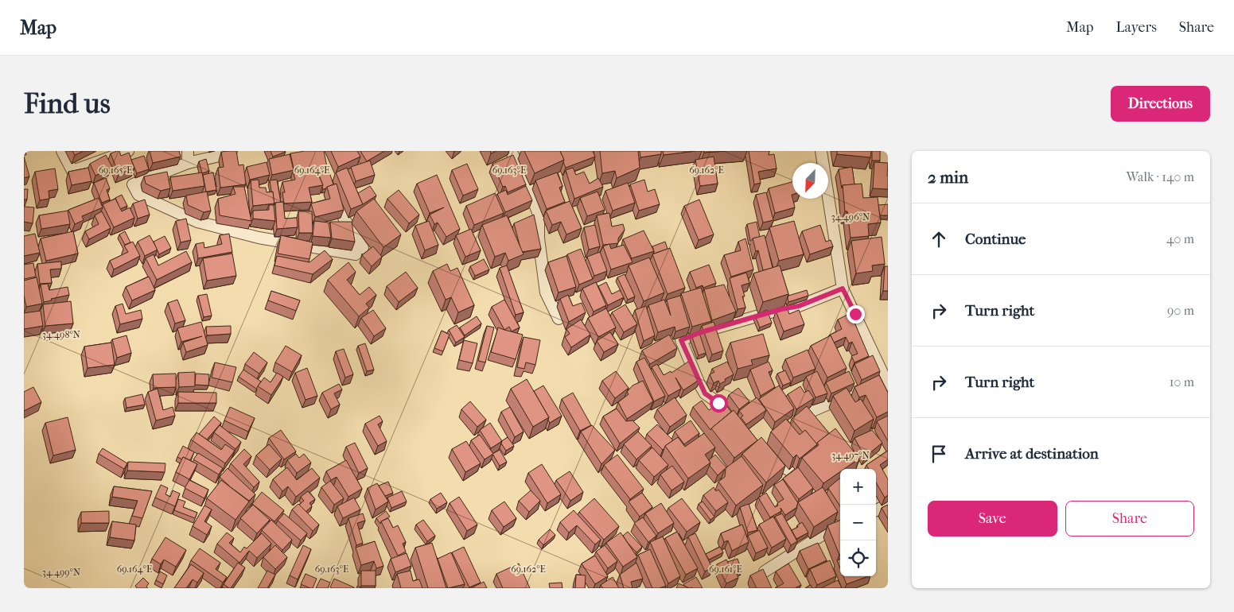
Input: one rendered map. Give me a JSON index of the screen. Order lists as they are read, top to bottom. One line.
{"north":"bottom left","page":{"header":"Map","nav":["Map","Layers","Share"],"buttons":["Directions",["Save","Share"]],"title":"Find us","heading":["2 min","Walk · 140 m"],"list":[["Continue","40 m"],["Turn right","90 m"],["Turn right","10 m"],"Arrive at destination"],"map_buttons":["+","−"]},"coordinates":["69.164°E","69.163°E","69.162°E","69.165°E","34.496°N","34.498°N","34.497°N","69.161°E","34.499°N"]}
